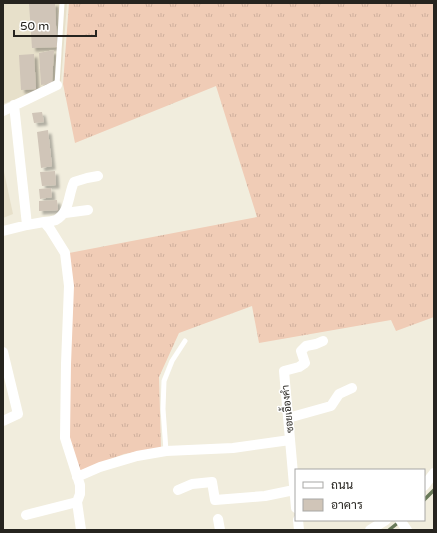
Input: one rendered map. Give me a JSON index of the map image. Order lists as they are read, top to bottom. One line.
{"streets":{"street":["ซอยเอื้องคำ"]},"legend":["ถนน","อาคาร"],"scale_bar":"50 m"}
